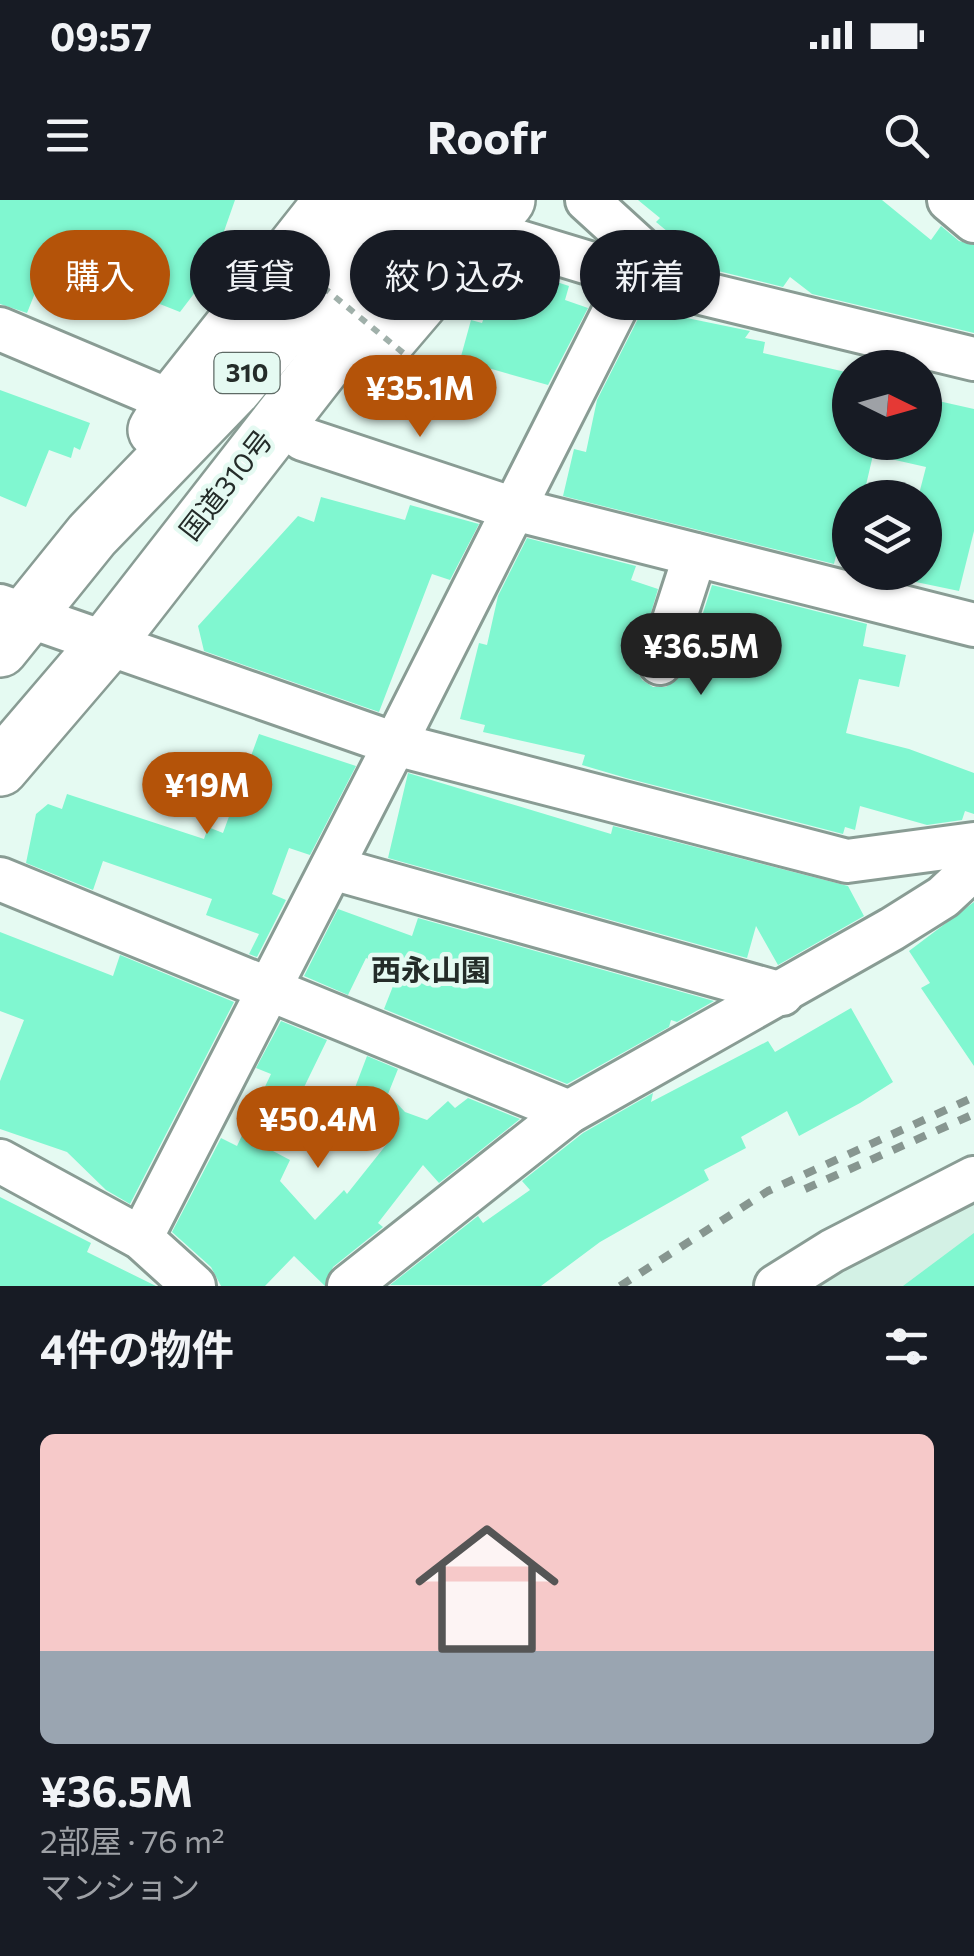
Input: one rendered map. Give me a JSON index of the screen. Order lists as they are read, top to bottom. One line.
{"streets":{"highway":["310","国道310号"]},"districts":["西永山園"],"north":"right","page":{"status":"09:57","header":"Roofr","chip":["購入","賃貸","絞り込み","新着"],"price":["¥35.1M","¥36.5M","¥19M","¥50.4M"],"heading":"4件の物件","list":[{"name":"¥36.5M","note":"2部屋 · 76 m² · マンション"}]}}
